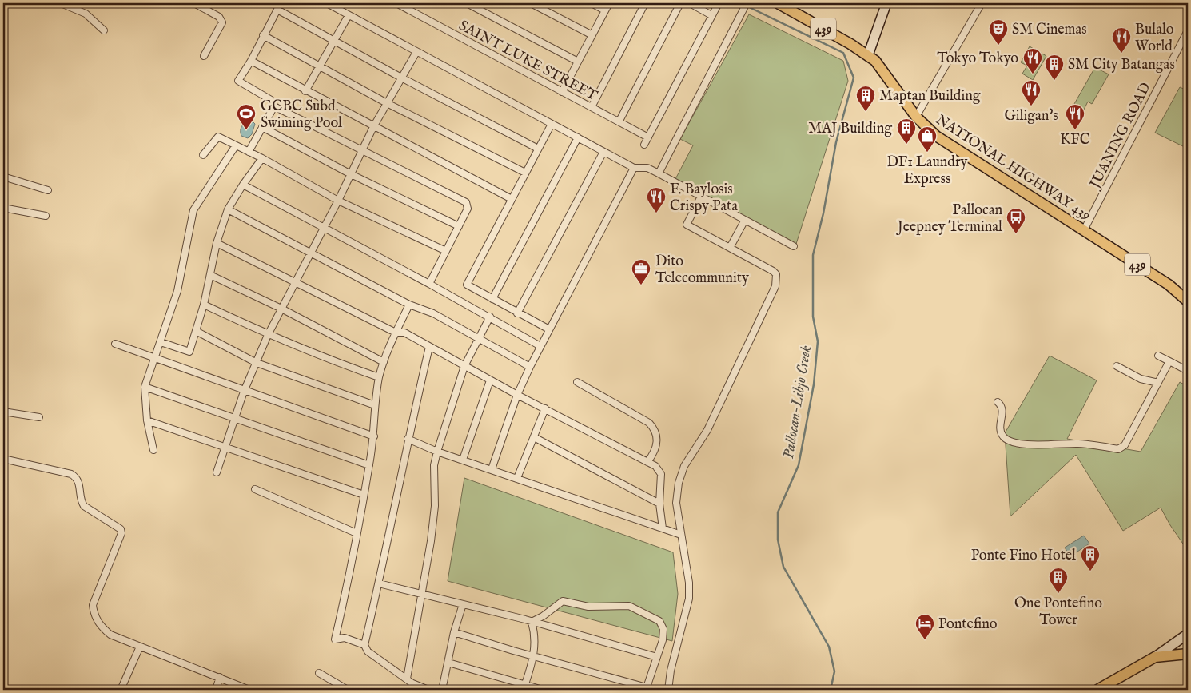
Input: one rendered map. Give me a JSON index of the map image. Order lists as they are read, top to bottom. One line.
{"streets":{"main road":["439","NATIONAL HIGHWAY 439"],"street":["SAINT LUKE STREET","JUANING ROAD"]},"crossings":[["JUANING ROAD","NATIONAL HIGHWAY 439"]],"water":["Pallocan-Libjo Creek"],"places":{"theatre":["SM Cinemas"],"restaurant":["Bulalo World","Tokyo Tokyo","Giligan's","KFC","F. Baylosis Crispy Pata"],"building":["SM City Batangas","Maptan Building","MAJ Building","Ponte Fino Hotel","One Pontefino Tower"],"sports":["GCBC Subd. Swiming Pool"],"shop":["DF1 Laundry Express"],"bus stop":["Pallocan Jeepney Terminal"],"office":["Dito Telecommunity"],"hotel":["Pontefino"]}}
